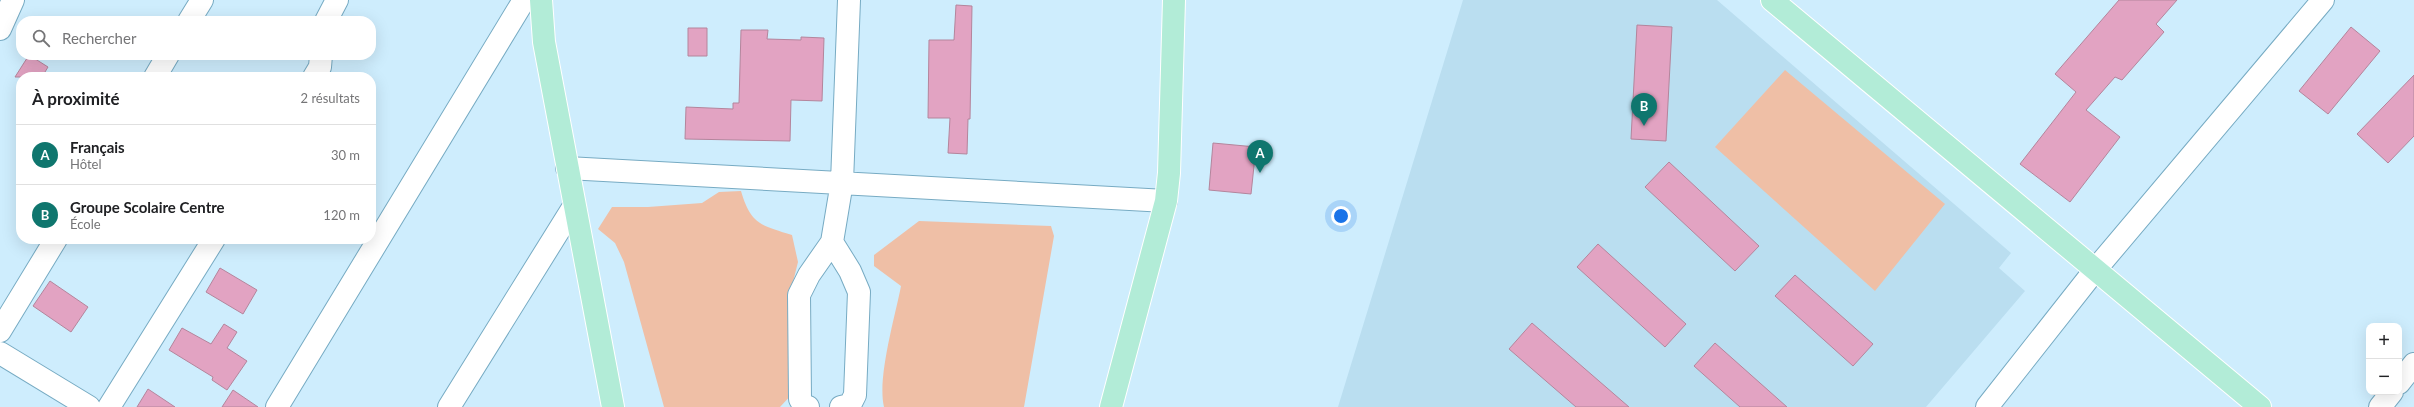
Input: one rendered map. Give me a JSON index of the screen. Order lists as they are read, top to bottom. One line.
{"page":{"search":"Rechercher","heading":["À proximité","2 résultats"],"pins":["B","A"],"list":[{"mark":"A","name":"Français","note":"Hôtel","value":"30 m"},{"mark":"B","name":"Groupe Scolaire Centre","note":"École","value":"120 m"}],"map_buttons":["+","−"]}}
